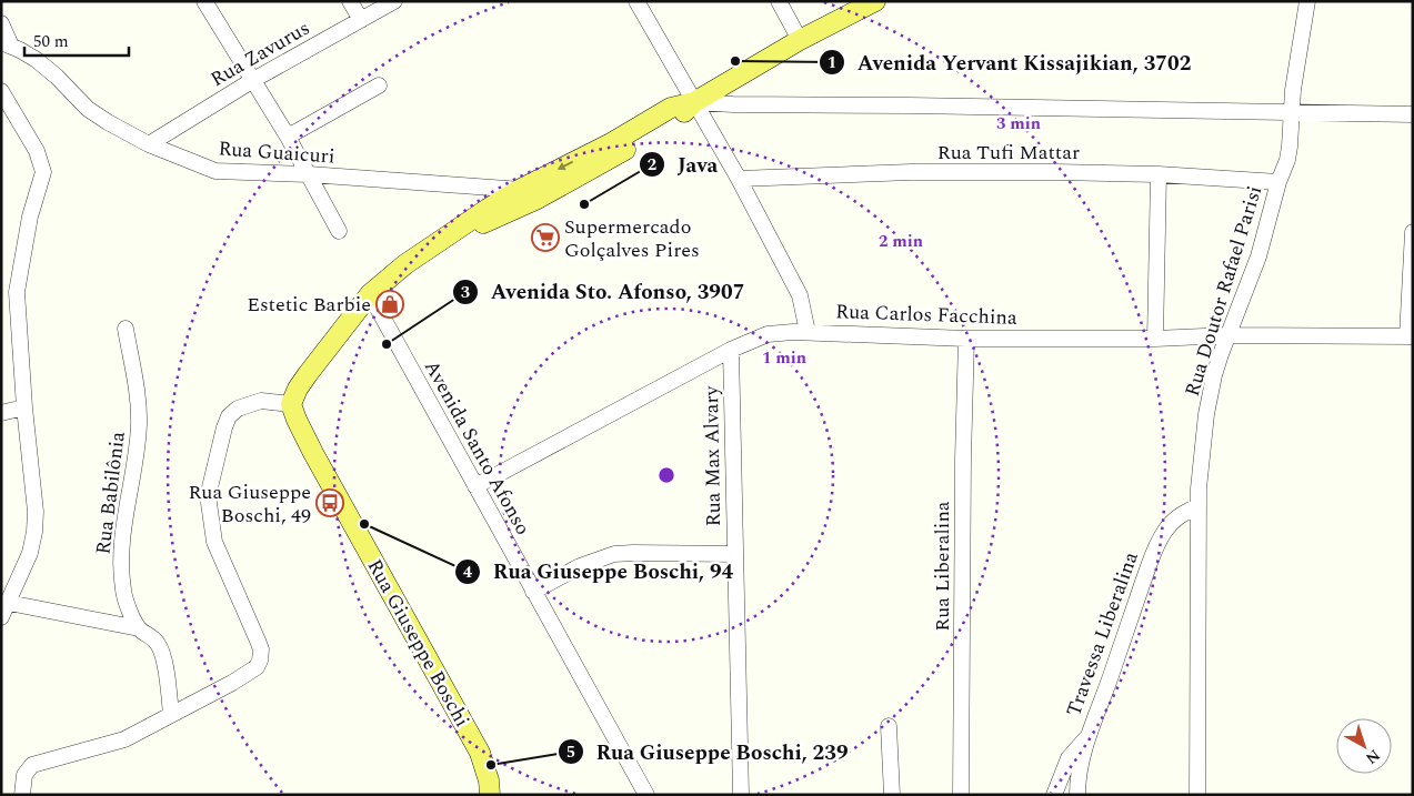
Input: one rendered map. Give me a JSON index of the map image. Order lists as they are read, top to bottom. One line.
{"streets":{"main road":["Rua Giuseppe Boschi"],"street":["Rua Zavurus","Rua Guaicuri","Rua Tufi Mattar","Rua Doutor Rafael Parisi","Rua Carlos Facchina","Avenida Santo Afonso","Rua Max Alvary","Rua Babilônia","Rua Liberalina","Travessa Liberalina"]},"crossings":[["Rua Zavurus","Rua Guaicuri"],["Rua Tufi Mattar","Rua Doutor Rafael Parisi"],["Rua Doutor Rafael Parisi","Rua Carlos Facchina"],["Rua Doutor Rafael Parisi","Travessa Liberalina"],["Rua Carlos Facchina","Avenida Santo Afonso"],["Rua Carlos Facchina","Rua Max Alvary"],["Rua Carlos Facchina","Rua Liberalina"]],"places":{"other":["Avenida Yervant Kissajikian, 3702","Java","Avenida Sto. Afonso, 3907","Rua Giuseppe Boschi, 94","Rua Giuseppe Boschi, 239"],"supermarket":["Supermercado Golçalves Pires"],"shop":["Estetic Barbie"],"bus stop":["Rua Giuseppe Boschi, 49"]},"scale_bar":"50 m","north":"bottom right","rings":["3 min","2 min","1 min"]}
